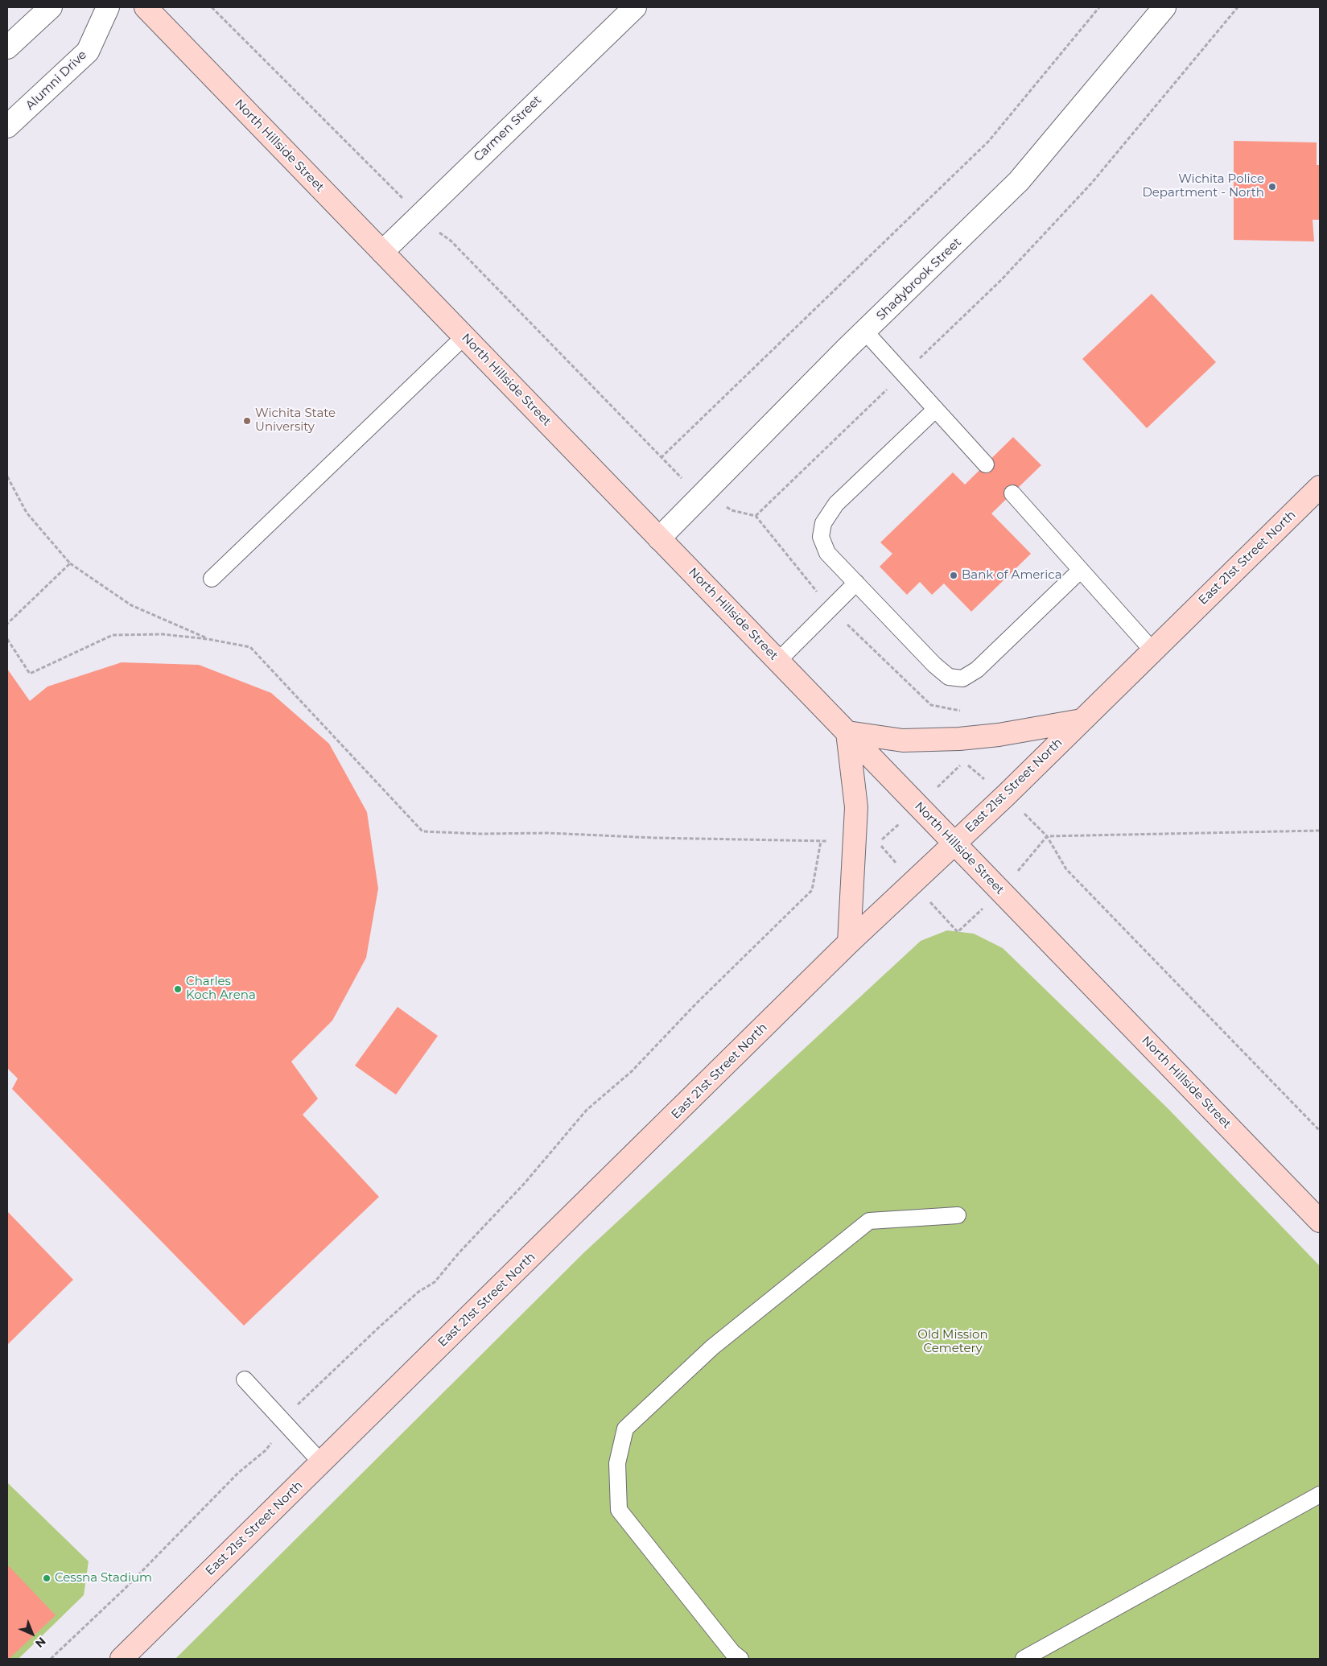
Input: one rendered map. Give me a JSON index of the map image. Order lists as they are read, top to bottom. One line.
{"streets":{"main road":["North Hillside Street","East 21st Street North"],"street":["Alumni Drive","Carmen Street","Shadybrook Street"]},"crossings":[["Carmen Street","North Hillside Street"],["North Hillside Street","Shadybrook Street"],["North Hillside Street","East 21st Street North"]],"parks":["Old Mission Cemetery"],"places":["Wichita Police Department - North","Wichita State University","Bank of America","Charles Koch Arena","Cessna Stadium"],"north":"bottom right"}
